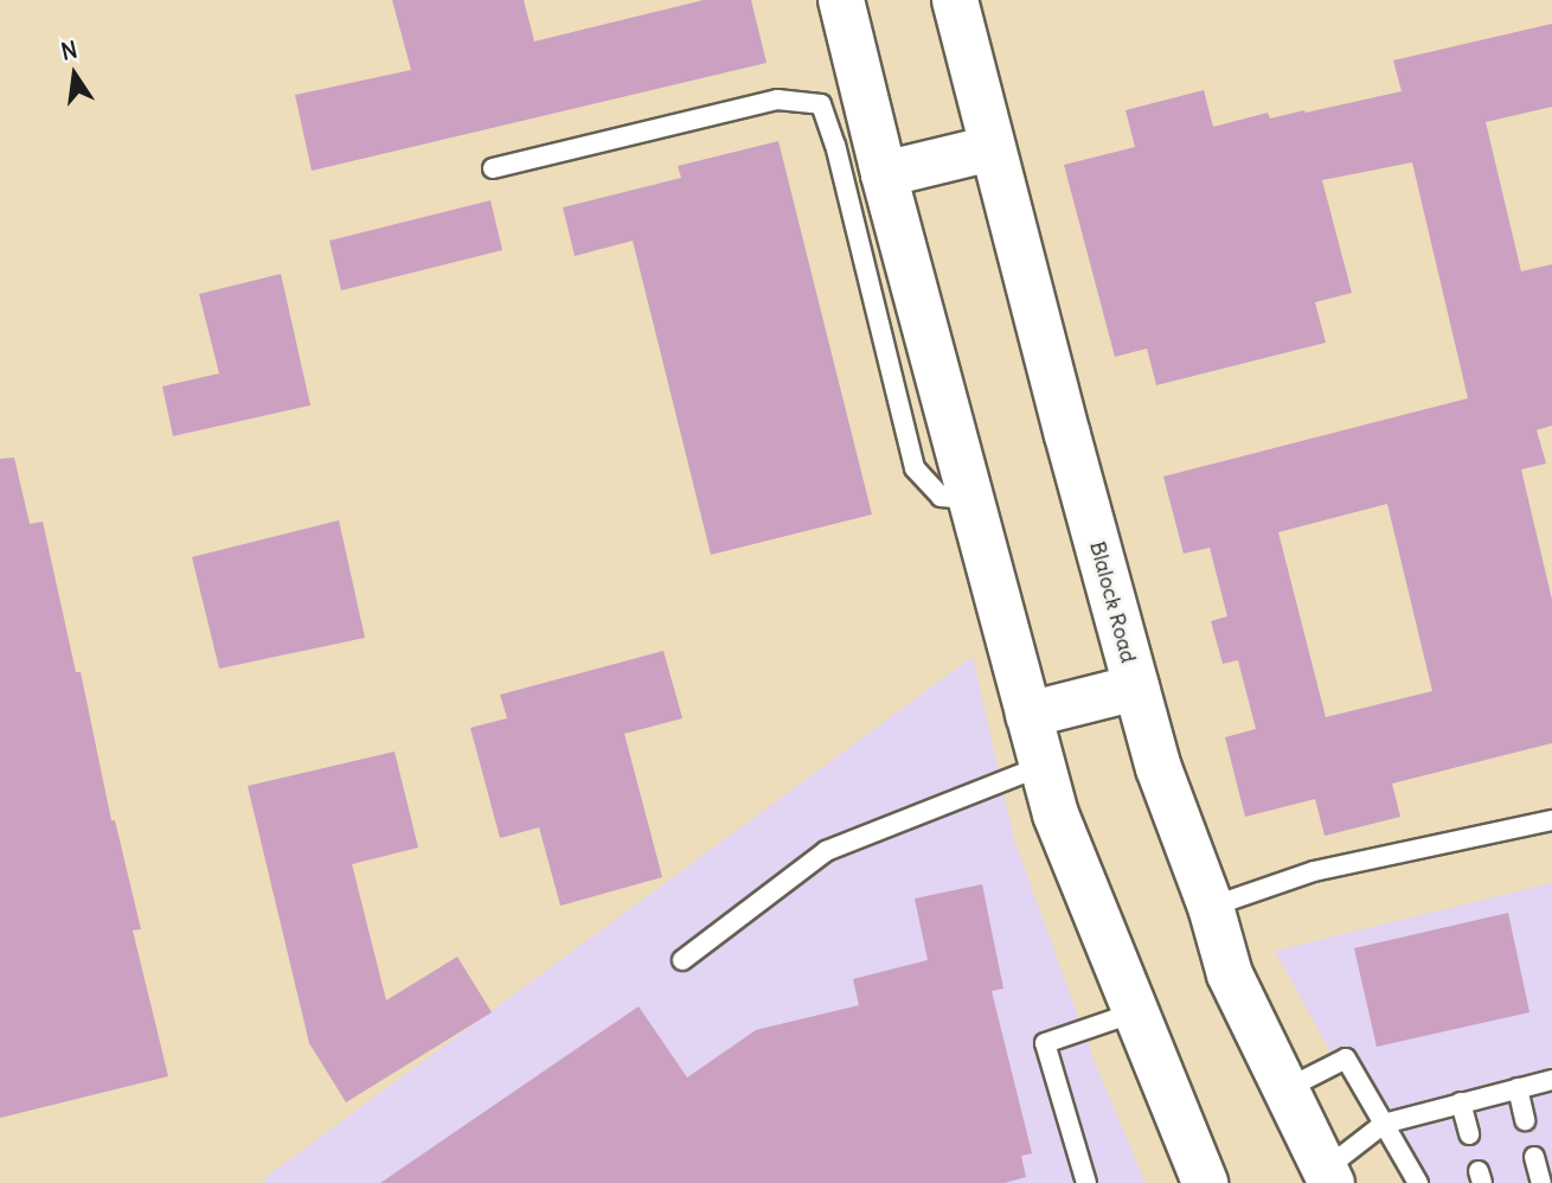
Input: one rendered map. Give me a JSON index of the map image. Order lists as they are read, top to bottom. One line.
{"streets":{"main road":["Blalock Road"]},"north":"top"}
